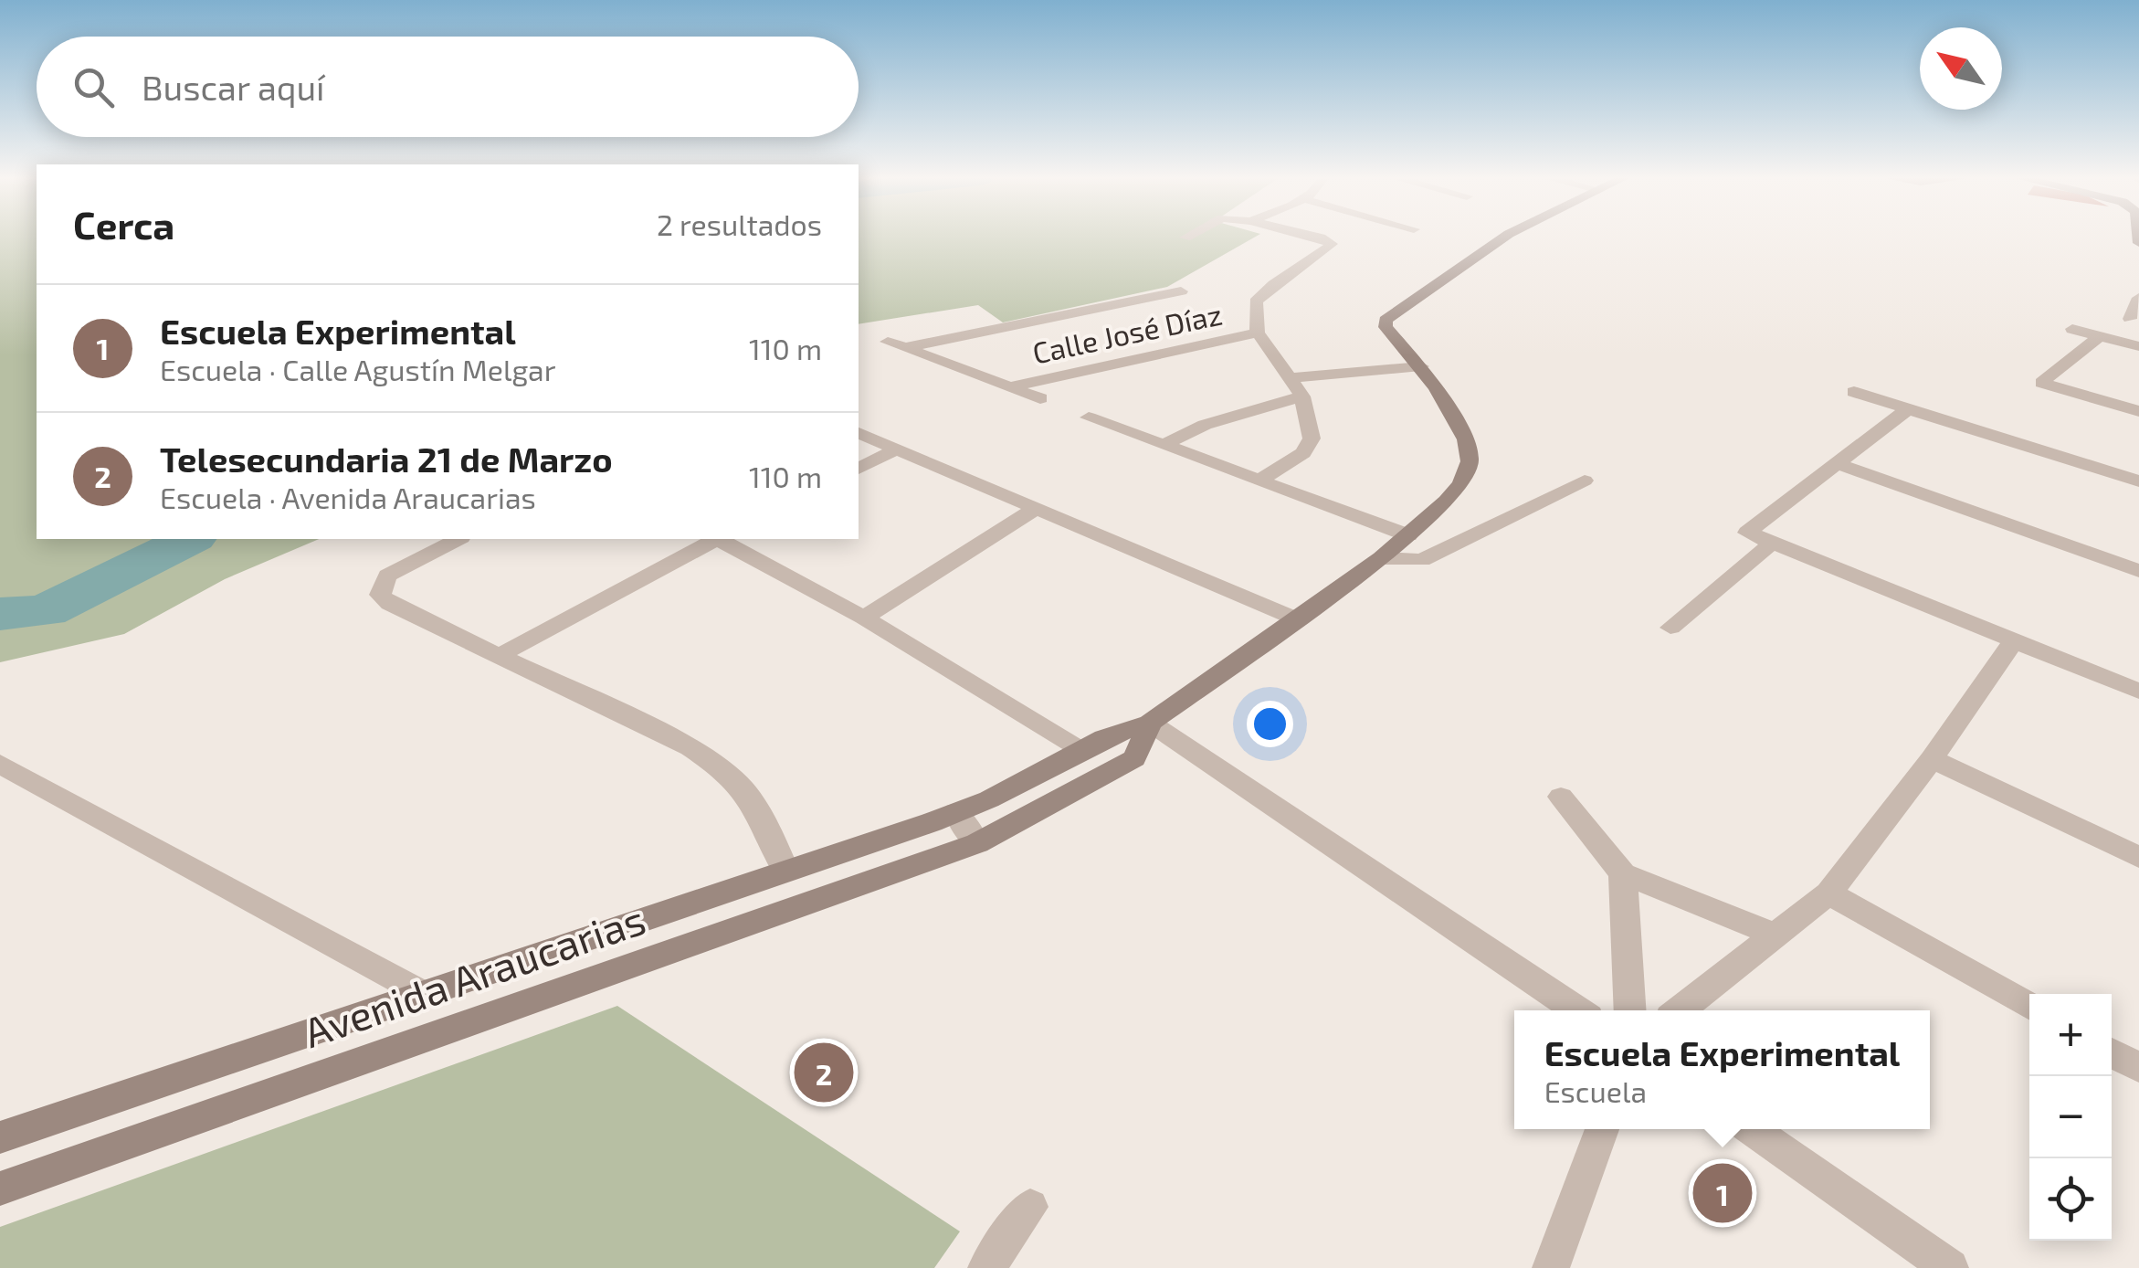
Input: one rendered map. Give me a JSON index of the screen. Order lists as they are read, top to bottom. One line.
{"streets":{"street":["Calle José Díaz","Avenida Araucarias"]},"north":"top left","page":{"search":"Buscar aquí","heading":["Cerca","2 resultados"],"list":[{"mark":"1","name":"Escuela Experimental","note":"Escuela · Calle Agustín Melgar","value":"110 m"},{"mark":"2","name":"Telesecundaria 21 de Marzo","note":"Escuela · Avenida Araucarias","value":"110 m"}],"map_buttons":["+","−"],"popup":["Escuela Experimental","Escuela"],"pins":["2","1"]}}
